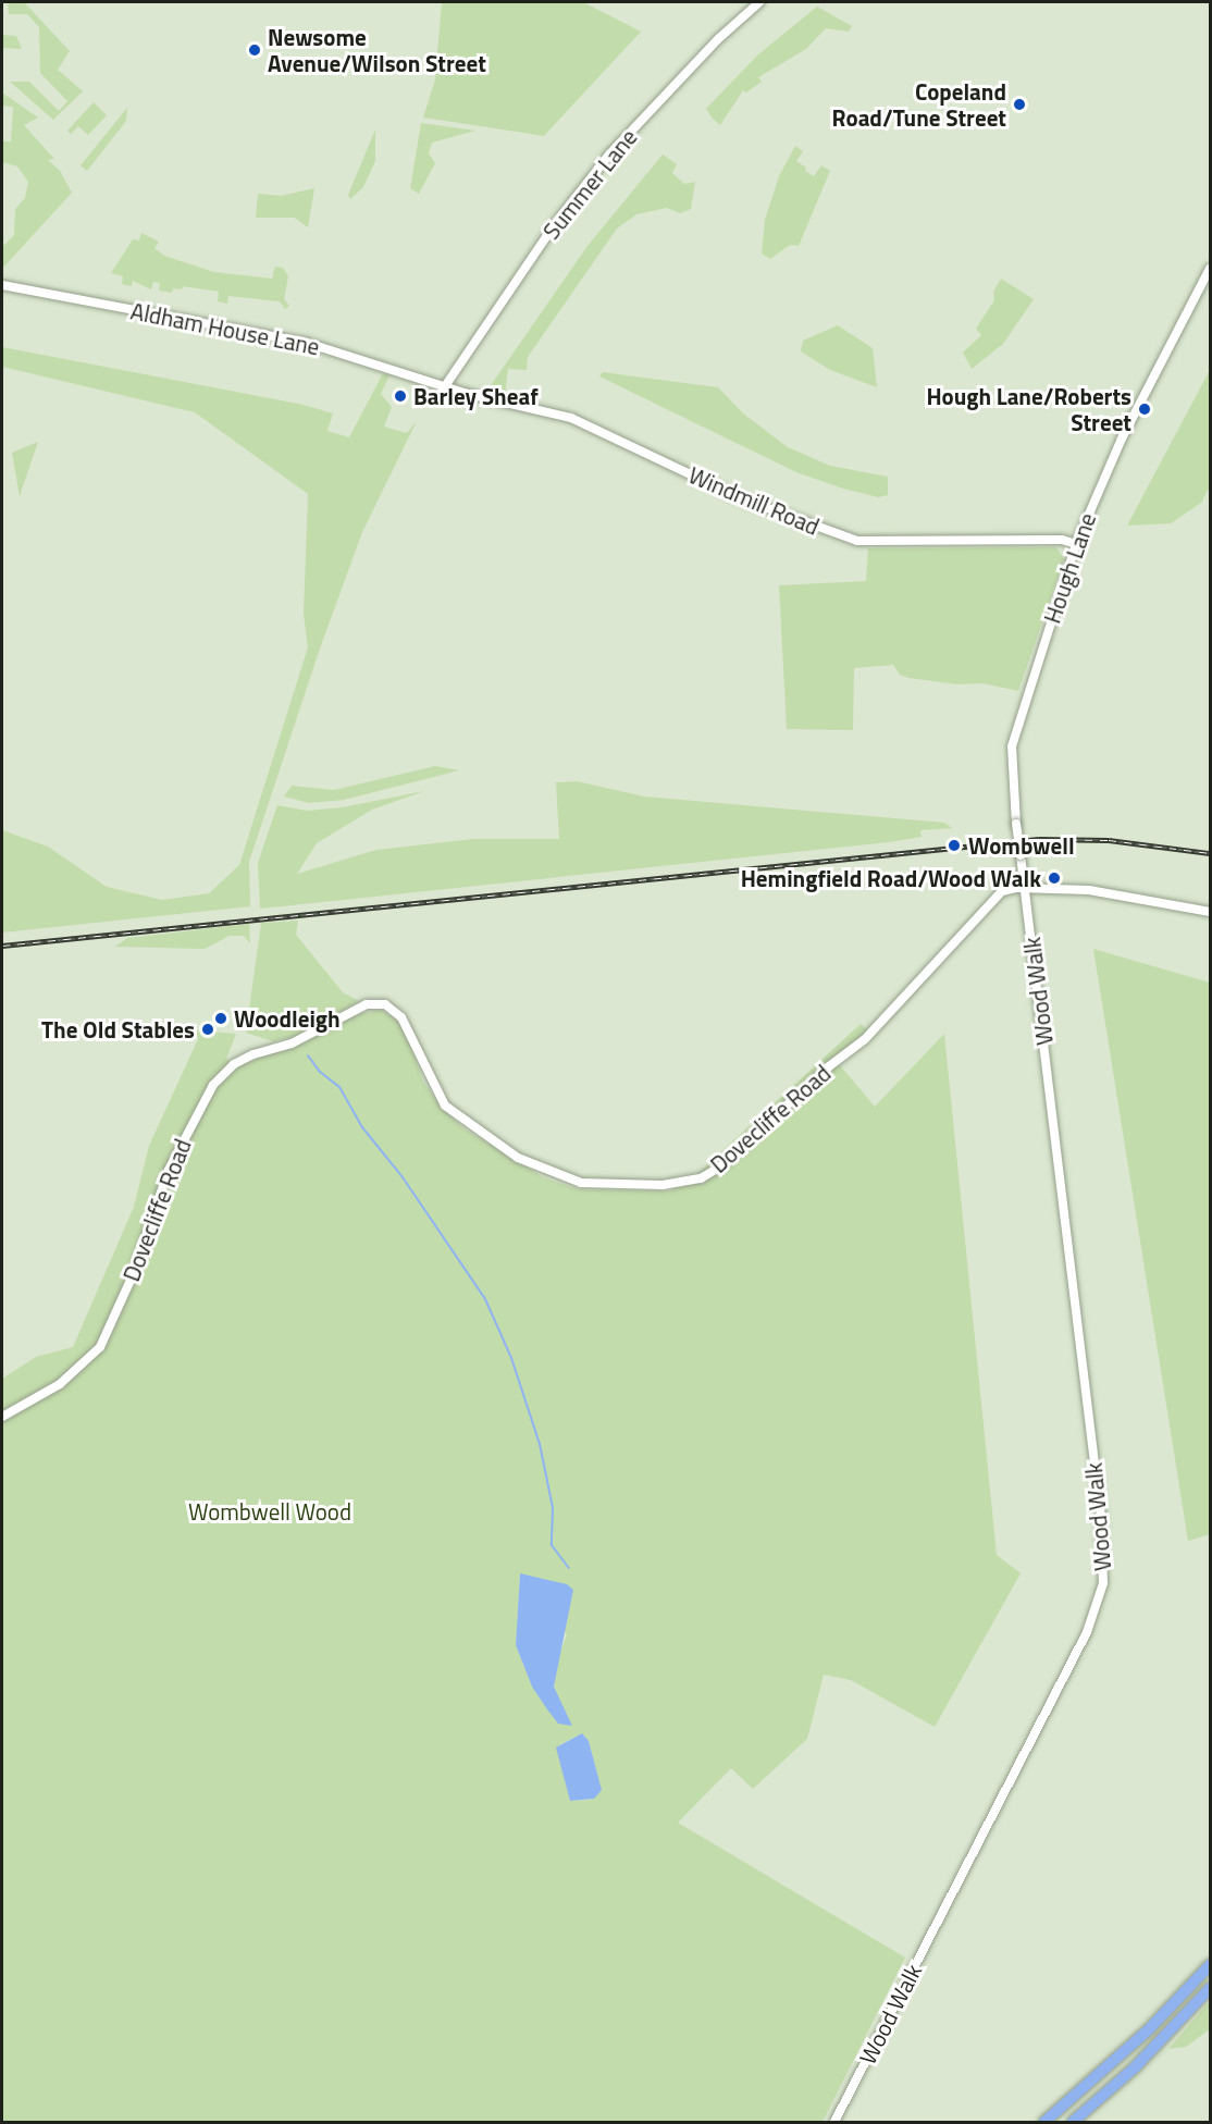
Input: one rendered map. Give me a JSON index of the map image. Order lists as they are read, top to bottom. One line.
{"streets":{"street":["Summer Lane","Aldham House Lane","Windmill Road","Hough Lane","Wood Walk","Dovecliffe Road"]},"crossings":[["Summer Lane","Aldham House Lane"],["Summer Lane","Windmill Road"],["Aldham House Lane","Windmill Road"],["Windmill Road","Hough Lane"],["Hough Lane","Wood Walk"],["Hough Lane","Dovecliffe Road"],["Wood Walk","Dovecliffe Road"]],"parks":["Wombwell Wood"],"places":["Newsome Avenue/Wilson Street","Copeland Road/Tune Street","Barley Sheaf","Hough Lane/Roberts Street","Wombwell","Hemingfield Road/Wood Walk","Woodleigh","The Old Stables"]}
